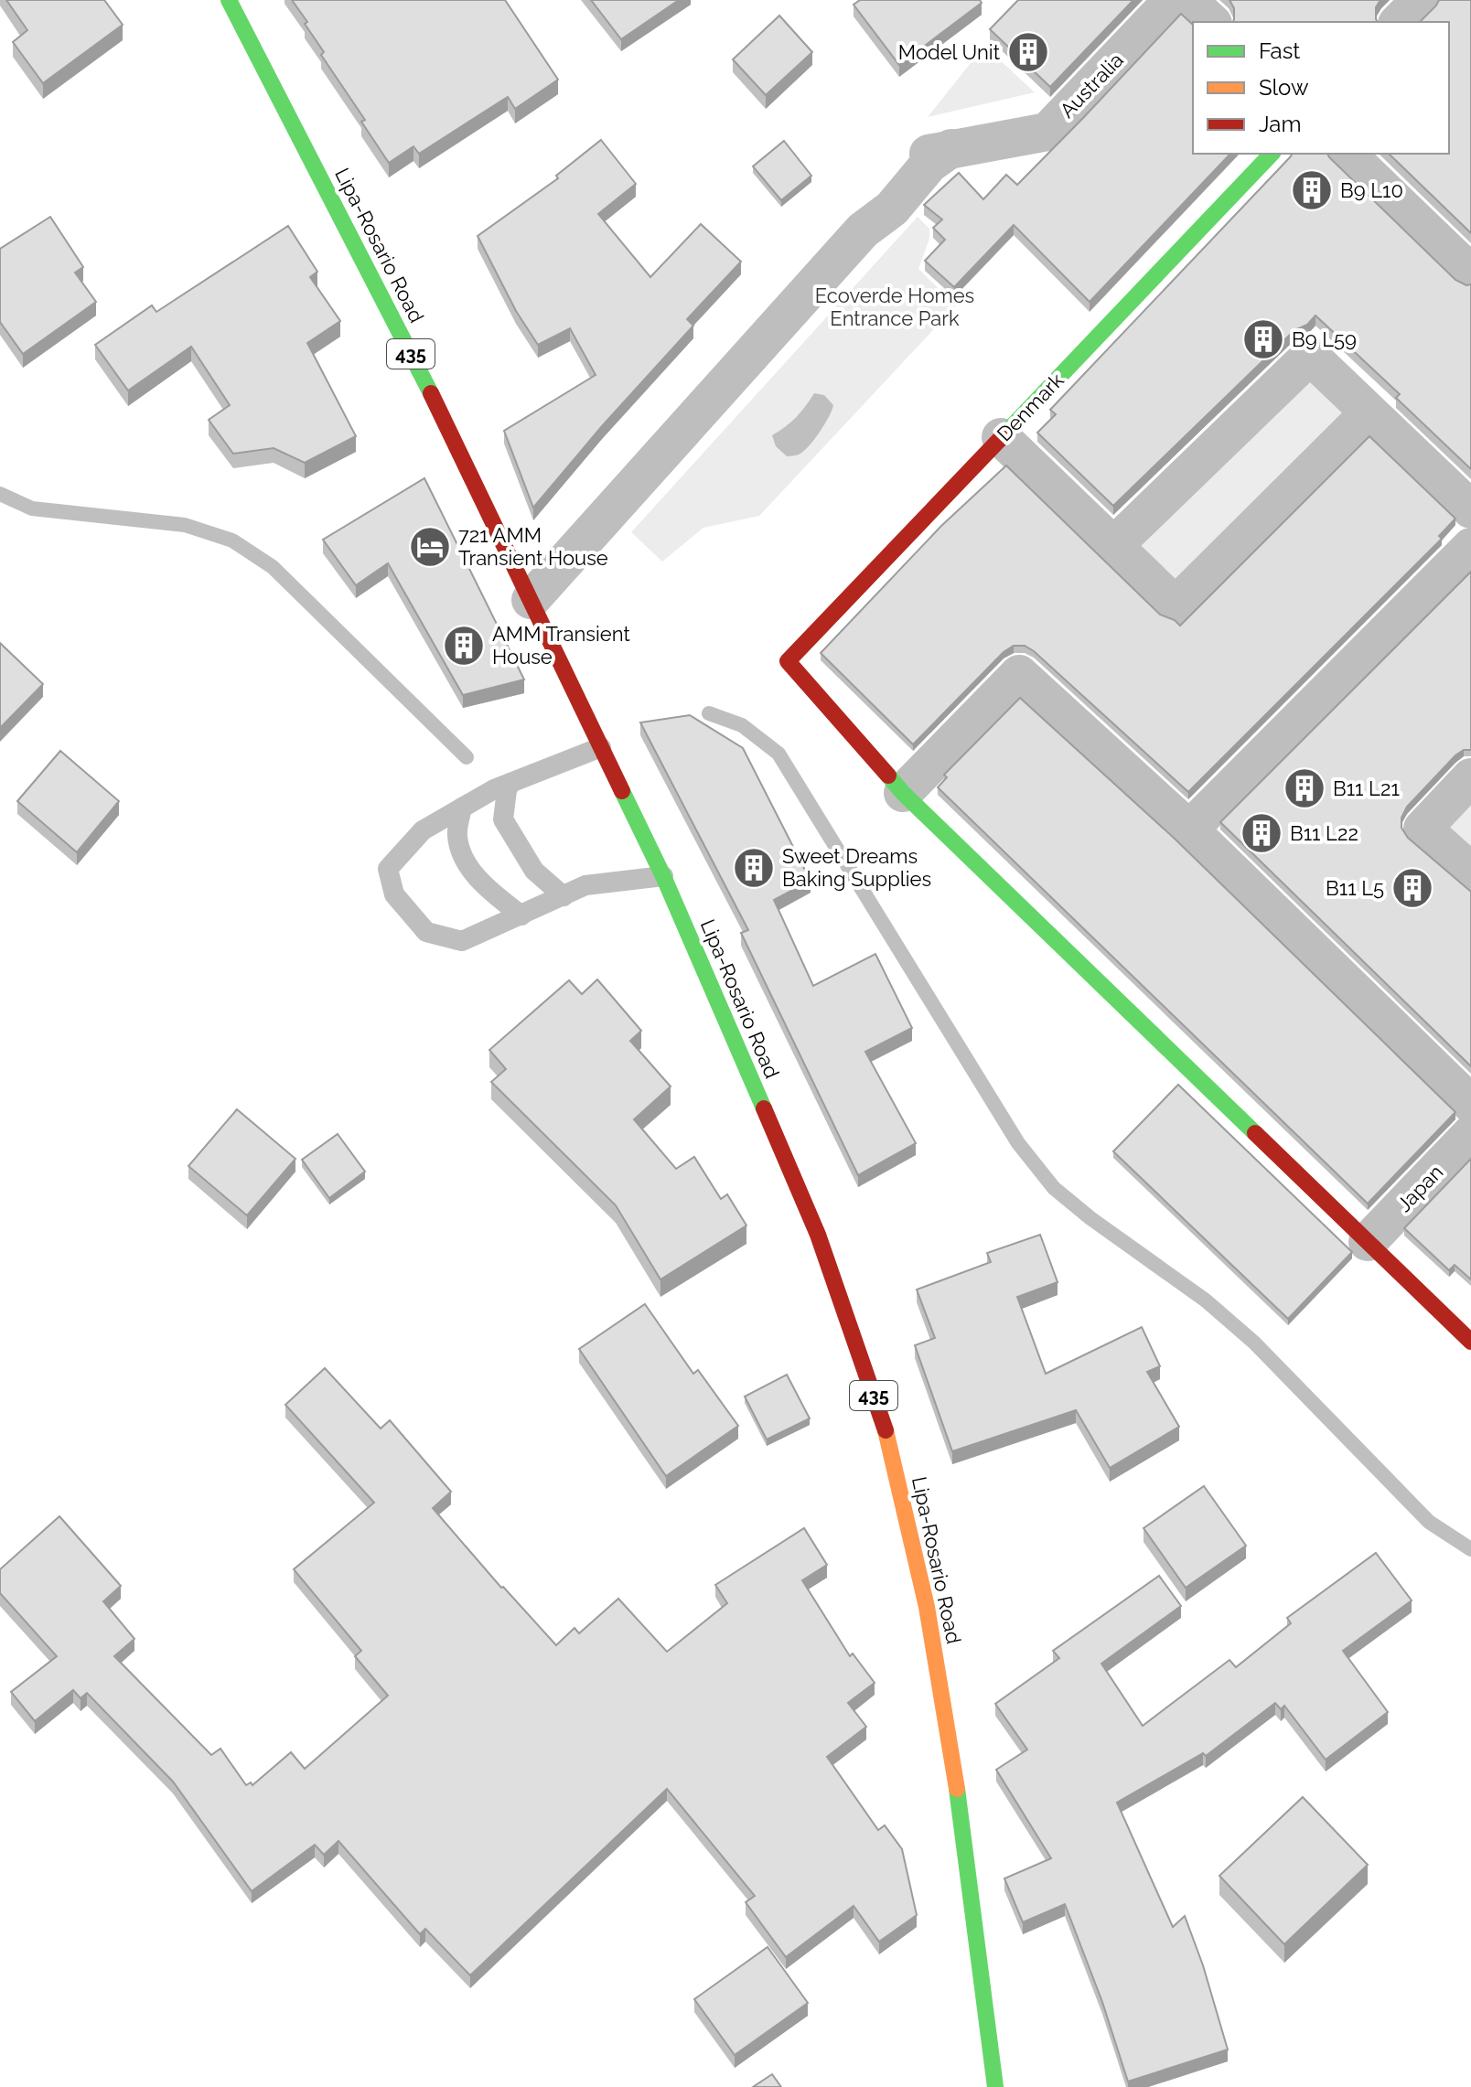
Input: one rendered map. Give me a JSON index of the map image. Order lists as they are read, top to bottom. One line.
{"streets":{"main road":["Lipa-Rosario Road","435","Denmark"],"street":["Australia","Japan"]},"crossings":[["Australia","Lipa-Rosario Road"]],"parks":["Ecoverde Homes Entrance Park"],"places":{"building":["Model Unit","B9 L10","B9 L59","AMM Transient House","B11 L21","B11 L22","Sweet Dreams Baking Supplies","B11 L5"],"hotel":["721 AMM Transient House"]},"legend":["Fast","Slow","Jam"]}
